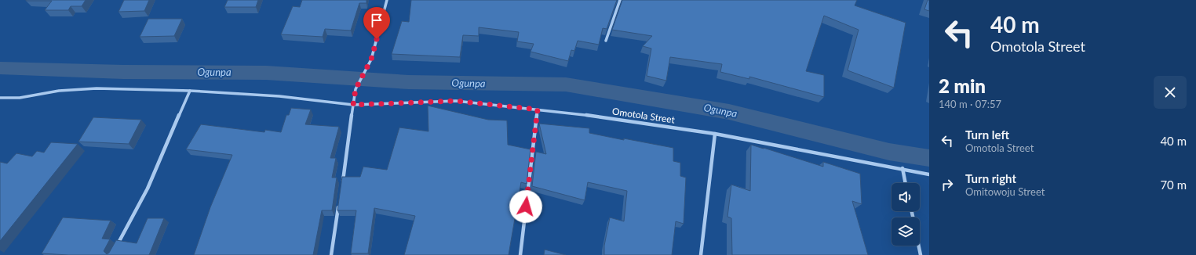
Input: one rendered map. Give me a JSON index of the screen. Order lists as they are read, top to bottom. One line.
{"streets":{"street":["Omotola Street"]},"water":["Ogunpa"],"page":{"turn":["40 m","Omotola Street"],"heading":["2 min","140 m · 07:57"],"list":[{"name":"Turn left","note":"Omotola Street","value":"40 m"},{"name":"Turn right","note":"Omitowoju Street","value":"70 m"}]}}
